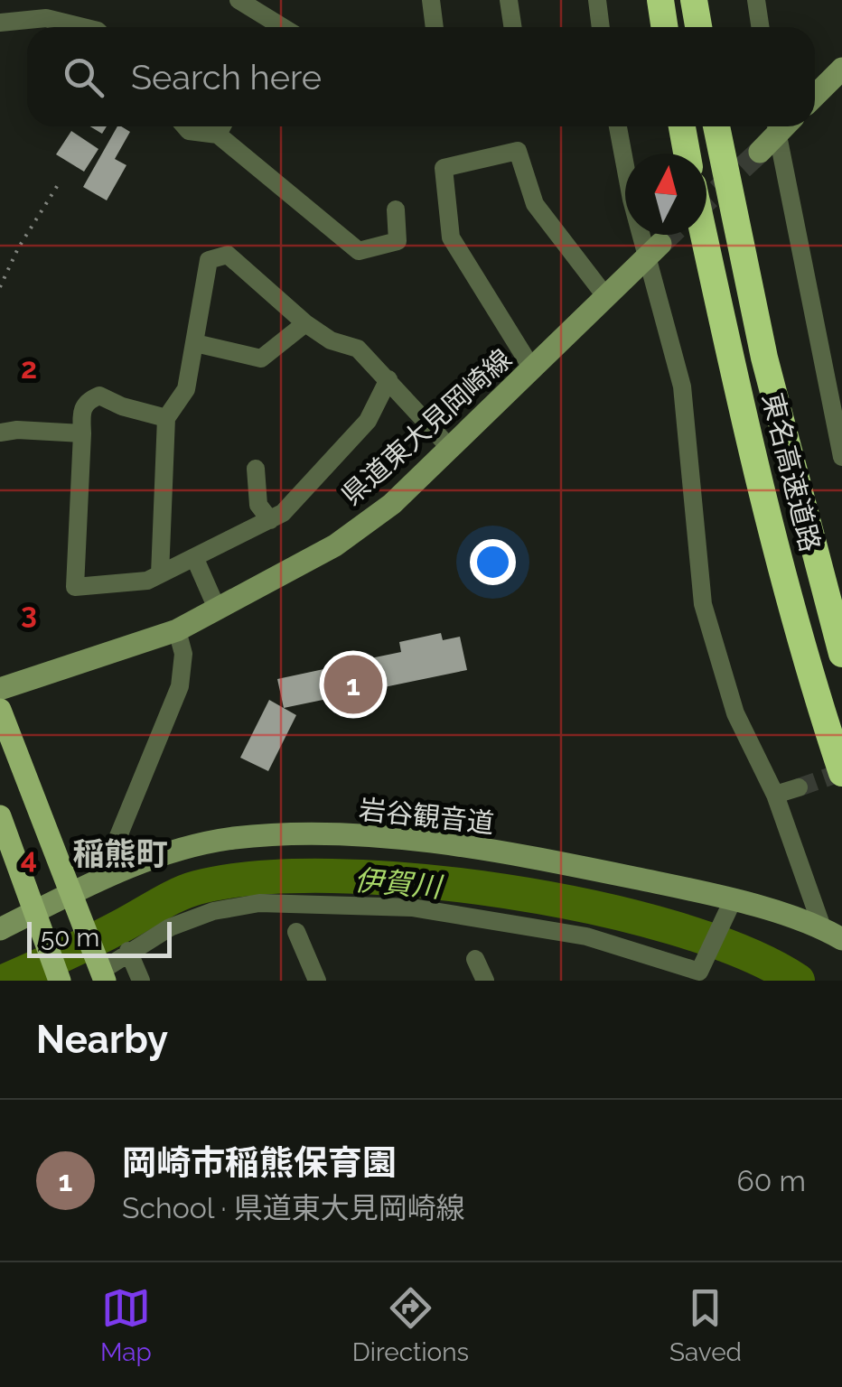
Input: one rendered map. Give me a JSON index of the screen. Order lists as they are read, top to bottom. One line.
{"streets":{"highway":["東名高速道路"],"main road":["県道東大見岡崎線","岩谷観音道"]},"districts":["稲熊町"],"water":["伊賀川"],"scale_bar":"50 m","north":"top","page":{"search":"Search here","pins":"1","scale":"50 m","heading":"Nearby","list":[{"mark":"1","name":"岡崎市稲熊保育園","note":"School · 県道東大見岡崎線","value":"60 m"}],"nav":["Map","Directions","Saved"]},"grid":{"rows":["2","3","4"]}}
